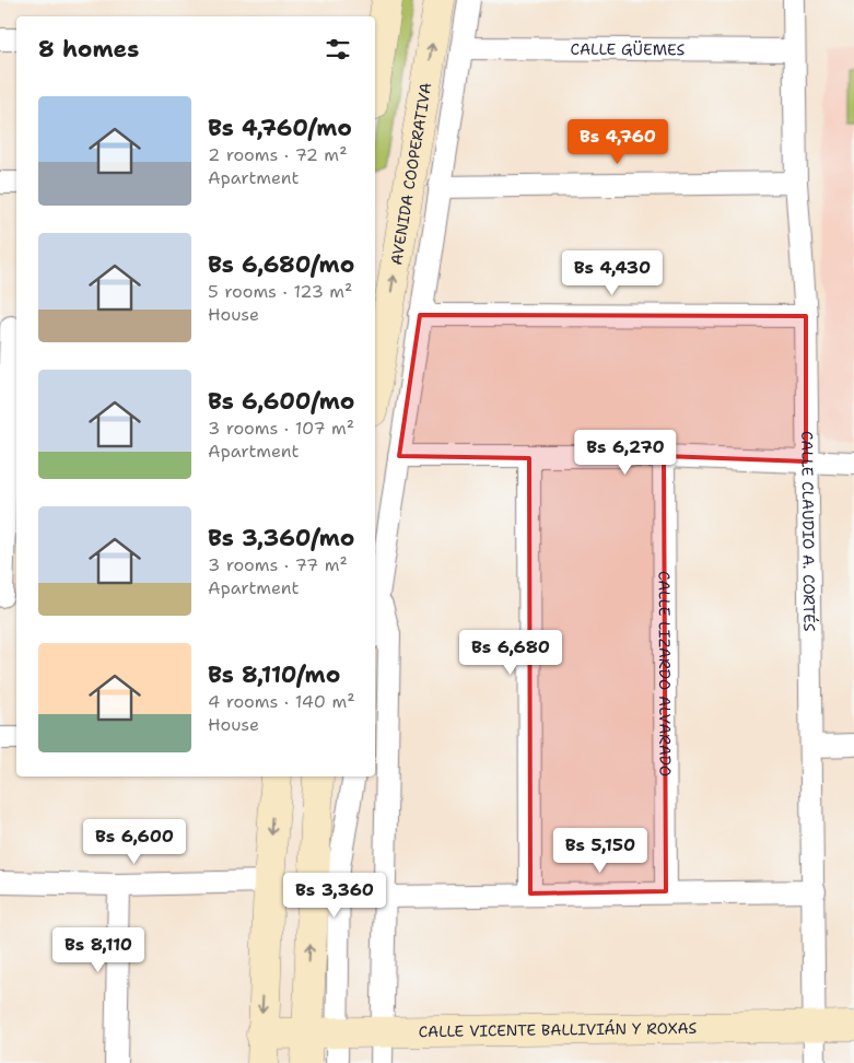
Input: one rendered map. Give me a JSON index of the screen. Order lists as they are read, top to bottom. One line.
{"streets":{"street":["CALLE GÜEMES","AVENIDA COOPERATIVA","CALLE CLAUDIO A. CORTÉS","CALLE LIZARDO ALVARADO","CALLE VICENTE BALLIVIÁN Y ROXAS"]},"crossings":[["CALLE GÜEMES","CALLE CLAUDIO A. CORTÉS"],["CALLE CLAUDIO A. CORTÉS","CALLE VICENTE BALLIVIÁN Y ROXAS"]],"page":{"heading":"8 homes","list":[{"name":"Bs 4,760/mo","note":"2 rooms · 72 m² · Apartment"},{"name":"Bs 6,680/mo","note":"5 rooms · 123 m² · House"},{"name":"Bs 6,600/mo","note":"3 rooms · 107 m² · Apartment"},{"name":"Bs 3,360/mo","note":"3 rooms · 77 m² · Apartment"},{"name":"Bs 8,110/mo","note":"4 rooms · 140 m² · House"}],"price":["Bs 4,760","Bs 4,430","Bs 6,270","Bs 6,680","Bs 6,600","Bs 5,150","Bs 3,360","Bs 8,110"]}}
